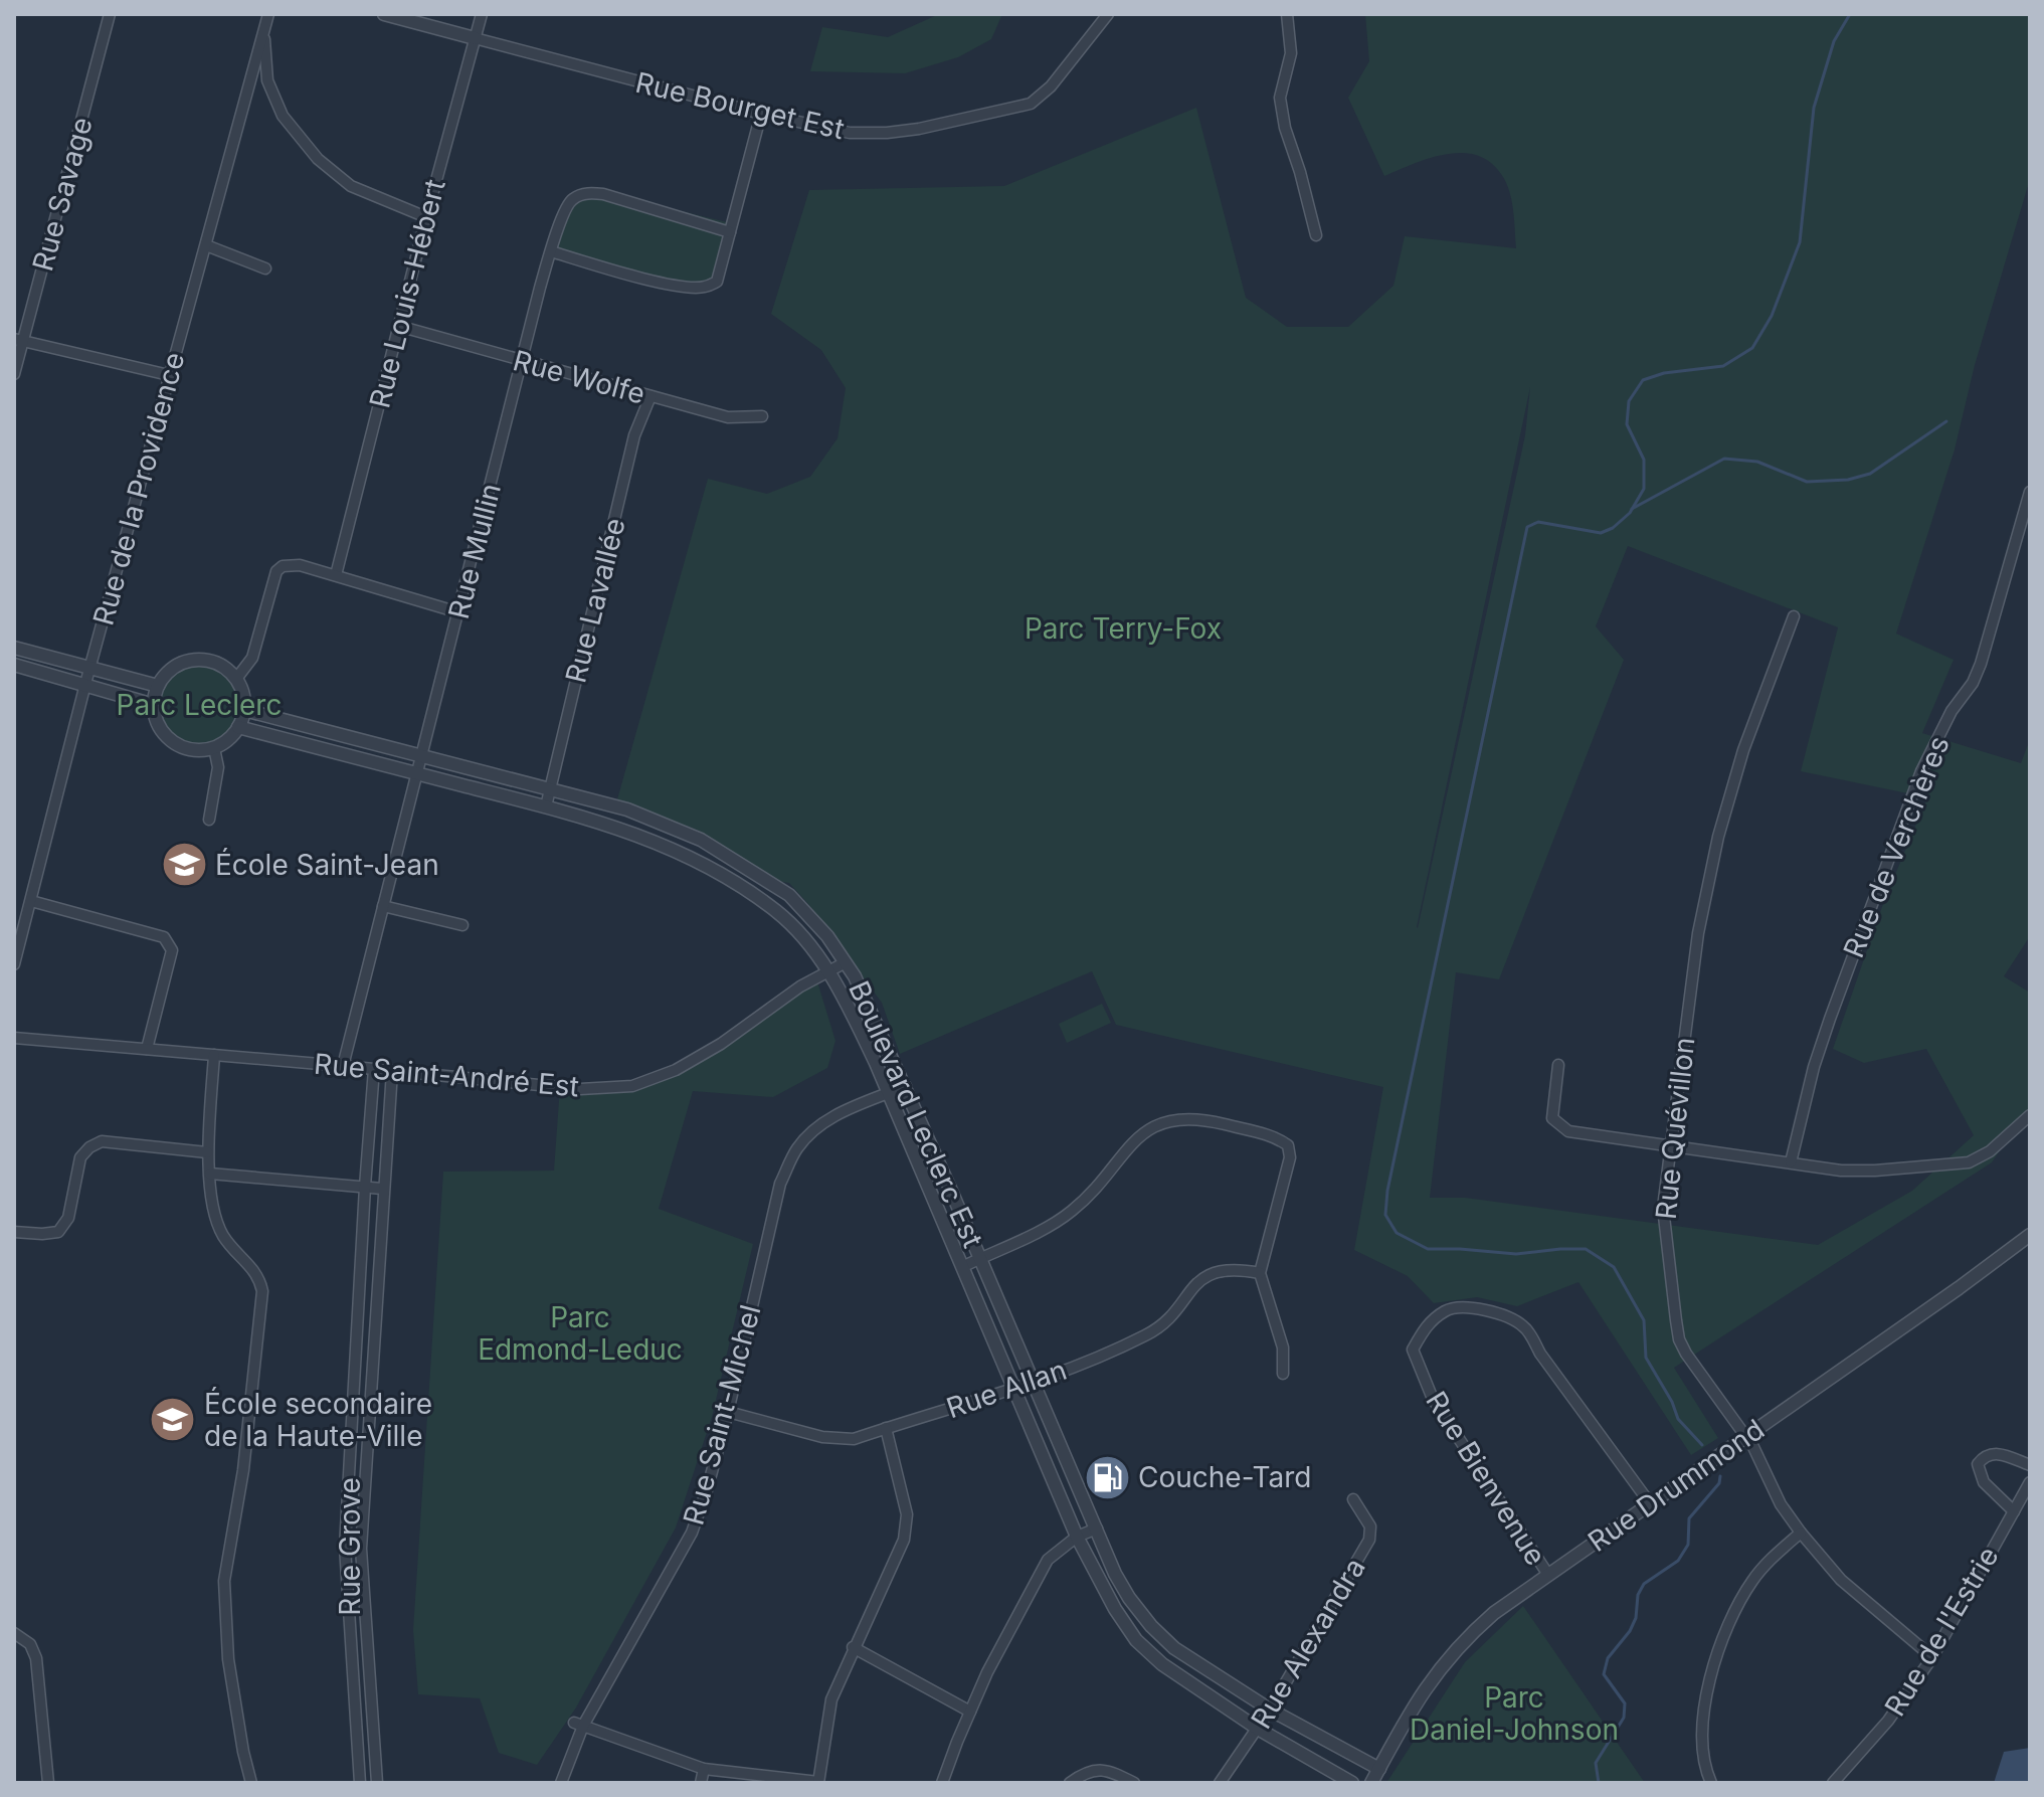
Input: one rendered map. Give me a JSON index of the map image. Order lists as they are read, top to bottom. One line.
{"streets":{"street":["Rue Bourget Est","Rue Savage","Rue Louis-Hébert","Rue Wolfe","Rue de la Providence","Rue Mullin","Rue Lavallée","Rue de Verchères","Rue Saint-André Est","Boulevard Leclerc Est","Rue Quévillon","Rue Allan","Rue Saint-Michel","Rue Bienvenue","Rue Drummond","Rue Grove","Rue de l'Estrie","Rue Alexandra"]},"crossings":[["Rue Bourget Est","Rue Louis-Hébert"],["Rue Louis-Hébert","Rue Wolfe"],["Rue Wolfe","Rue Mullin"],["Rue Wolfe","Rue Lavallée"],["Rue Mullin","Rue Saint-André Est"],["Rue Mullin","Boulevard Leclerc Est"],["Rue Lavallée","Boulevard Leclerc Est"],["Rue Saint-André Est","Boulevard Leclerc Est"],["Rue Saint-André Est","Rue Grove"],["Boulevard Leclerc Est","Rue Allan"],["Boulevard Leclerc Est","Rue Saint-Michel"],["Boulevard Leclerc Est","Rue Drummond"],["Boulevard Leclerc Est","Rue Alexandra"],["Rue Quévillon","Rue Drummond"],["Rue Quévillon","Rue de l'Estrie"],["Rue Allan","Rue Saint-Michel"],["Rue Bienvenue","Rue Drummond"]],"parks":["Parc Terry-Fox","Parc Leclerc","Parc Edmond-Leduc","Parc Daniel-Johnson"],"places":{"school or university":["École Saint-Jean","École secondaire de la Haute-Ville"],"fuel station":["Couche-Tard"]}}
